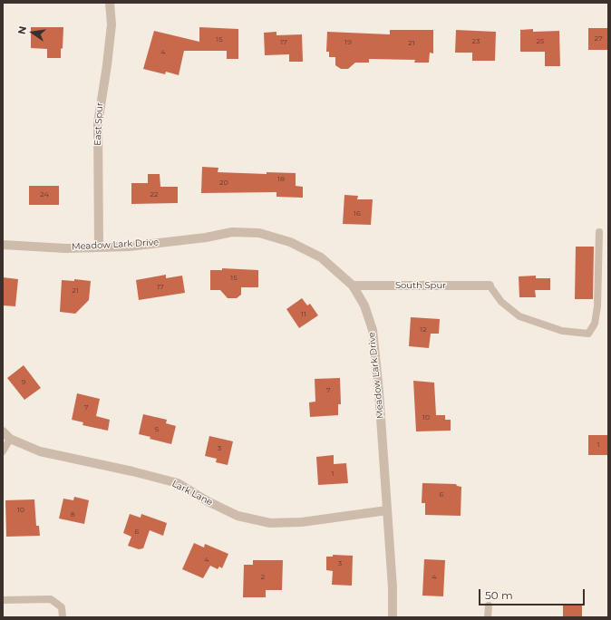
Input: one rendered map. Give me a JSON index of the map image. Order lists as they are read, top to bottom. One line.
{"streets":{"street":["East Spur","Meadow Lark Drive","South Spur","Lark Lane"]},"crossings":[["East Spur","Meadow Lark Drive"],["Meadow Lark Drive","South Spur"],["Meadow Lark Drive","Lark Lane"]],"house_numbers":["27","15","23","25","17","19","21","4","18","20","24","22","16","15","17","21","11","12","9","7","7","10","5","1","3","1","6","10","8","6","4","3","2","4"],"scale_bar":"50 m","north":"left"}
